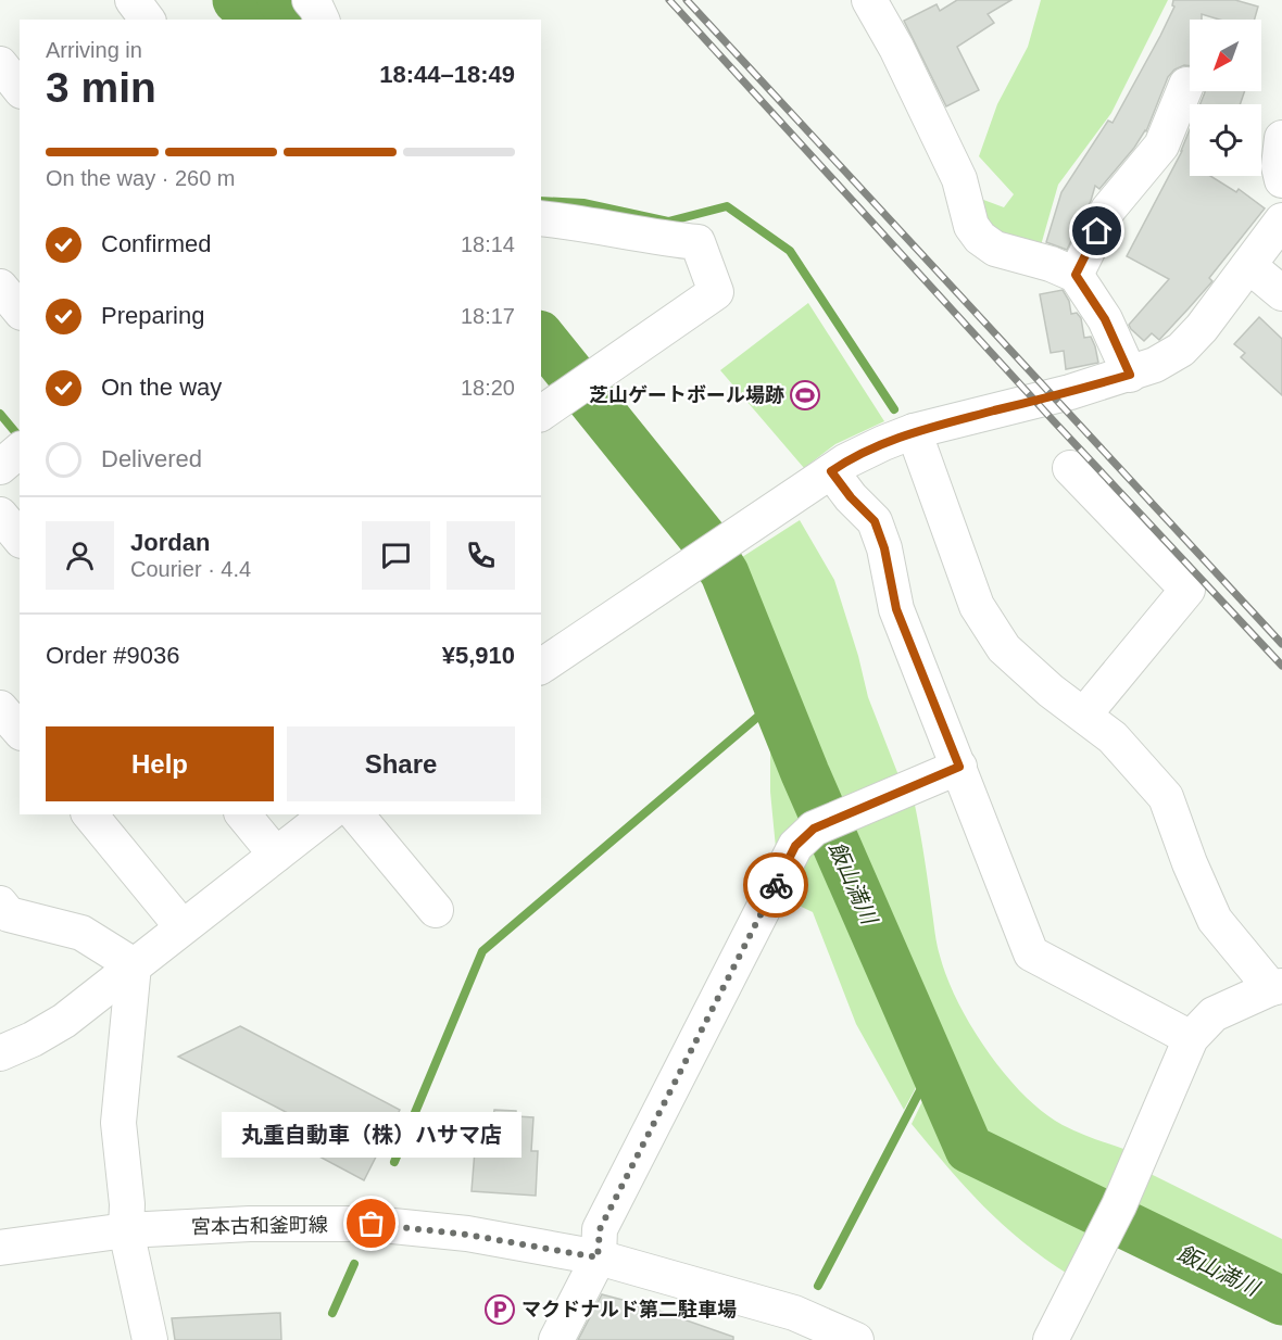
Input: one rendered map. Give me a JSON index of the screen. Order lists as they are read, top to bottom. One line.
{"streets":{"street":["宮本古和釜町線"]},"water":["飯山満川"],"places":{"sports":["芝山ゲートボール場跡"],"other":["丸重自動車（株）ハサマ店"],"parking":["マクドナルド第二駐車場"]},"north":"bottom left","page":{"heading":["3 min","Arriving in","18:44–18:49"],"panel":["Jordan","Courier · 4.4","Order #9036","¥5,910"],"bar":"On the way · 260 m","list":[["Confirmed","18:14"],["Preparing","18:17"],["On the way","18:20"],"Delivered"],"buttons":["Help","Share"],"bubble":"丸重自動車（株）ハサマ店"}}
